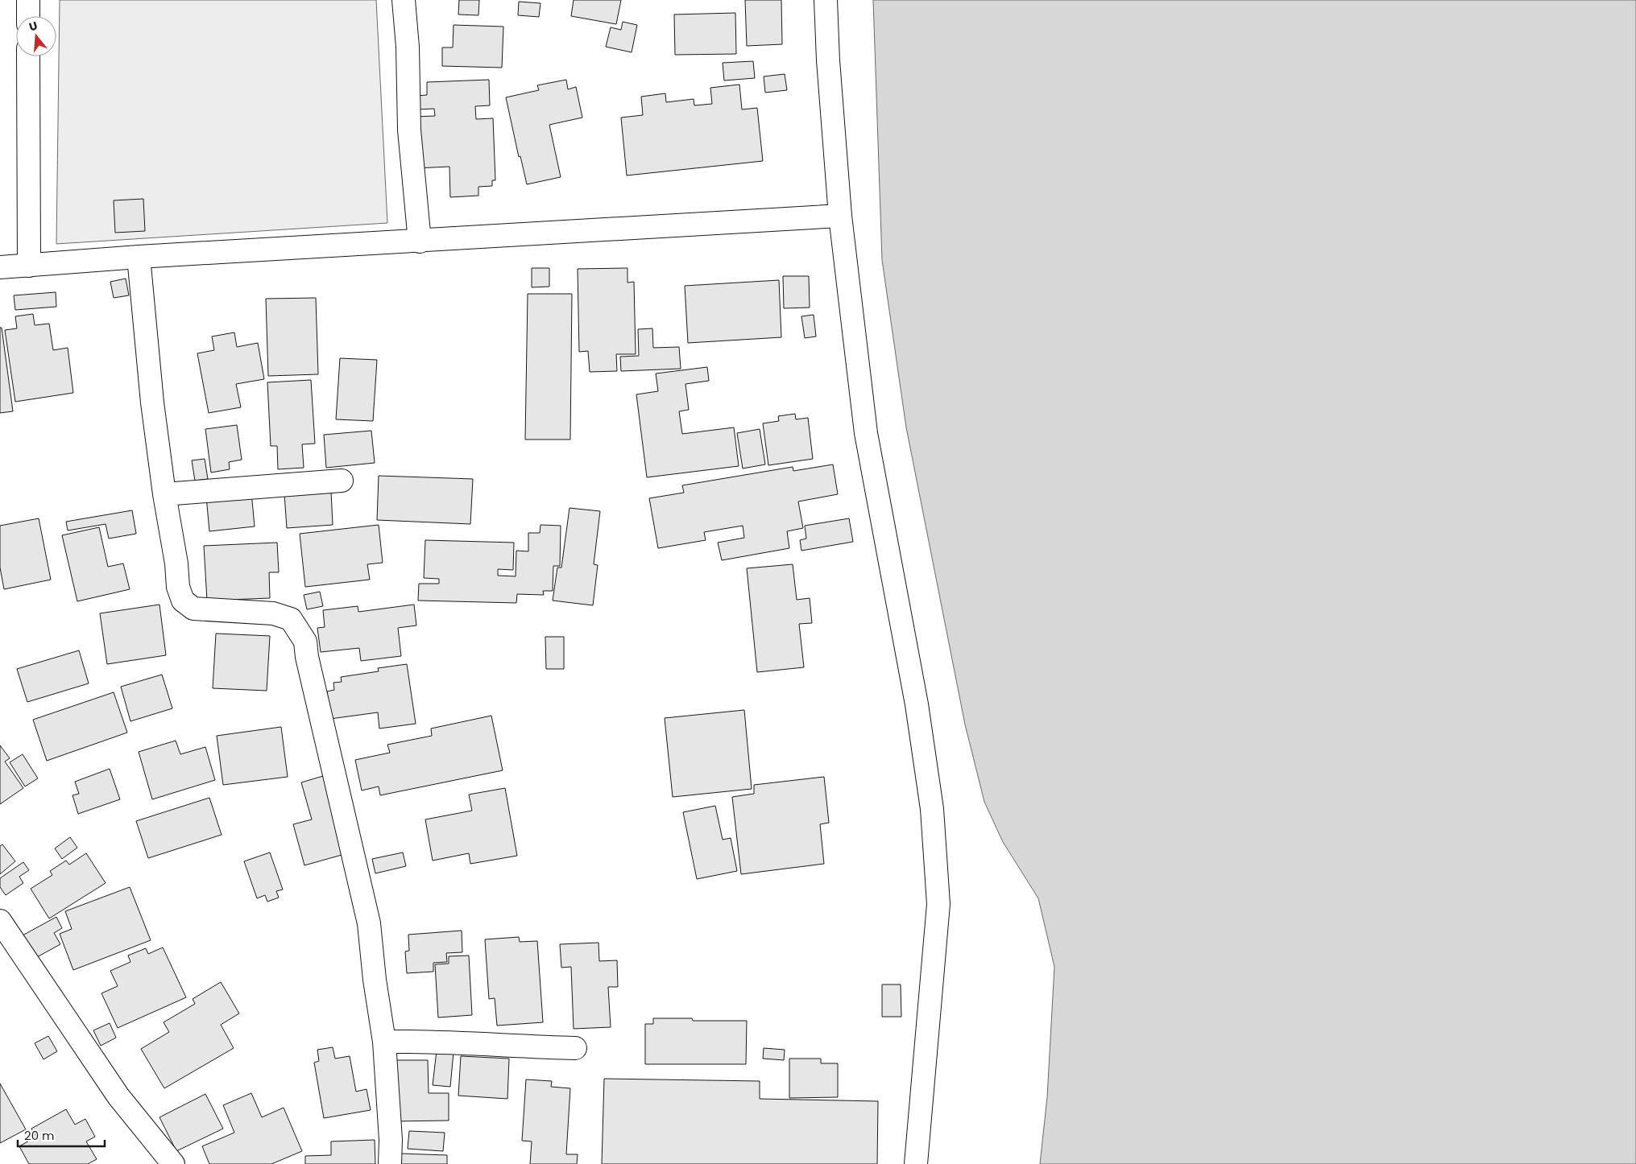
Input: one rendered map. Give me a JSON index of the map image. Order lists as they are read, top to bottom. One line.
{"scale_bar":"20 m","north":"top"}
